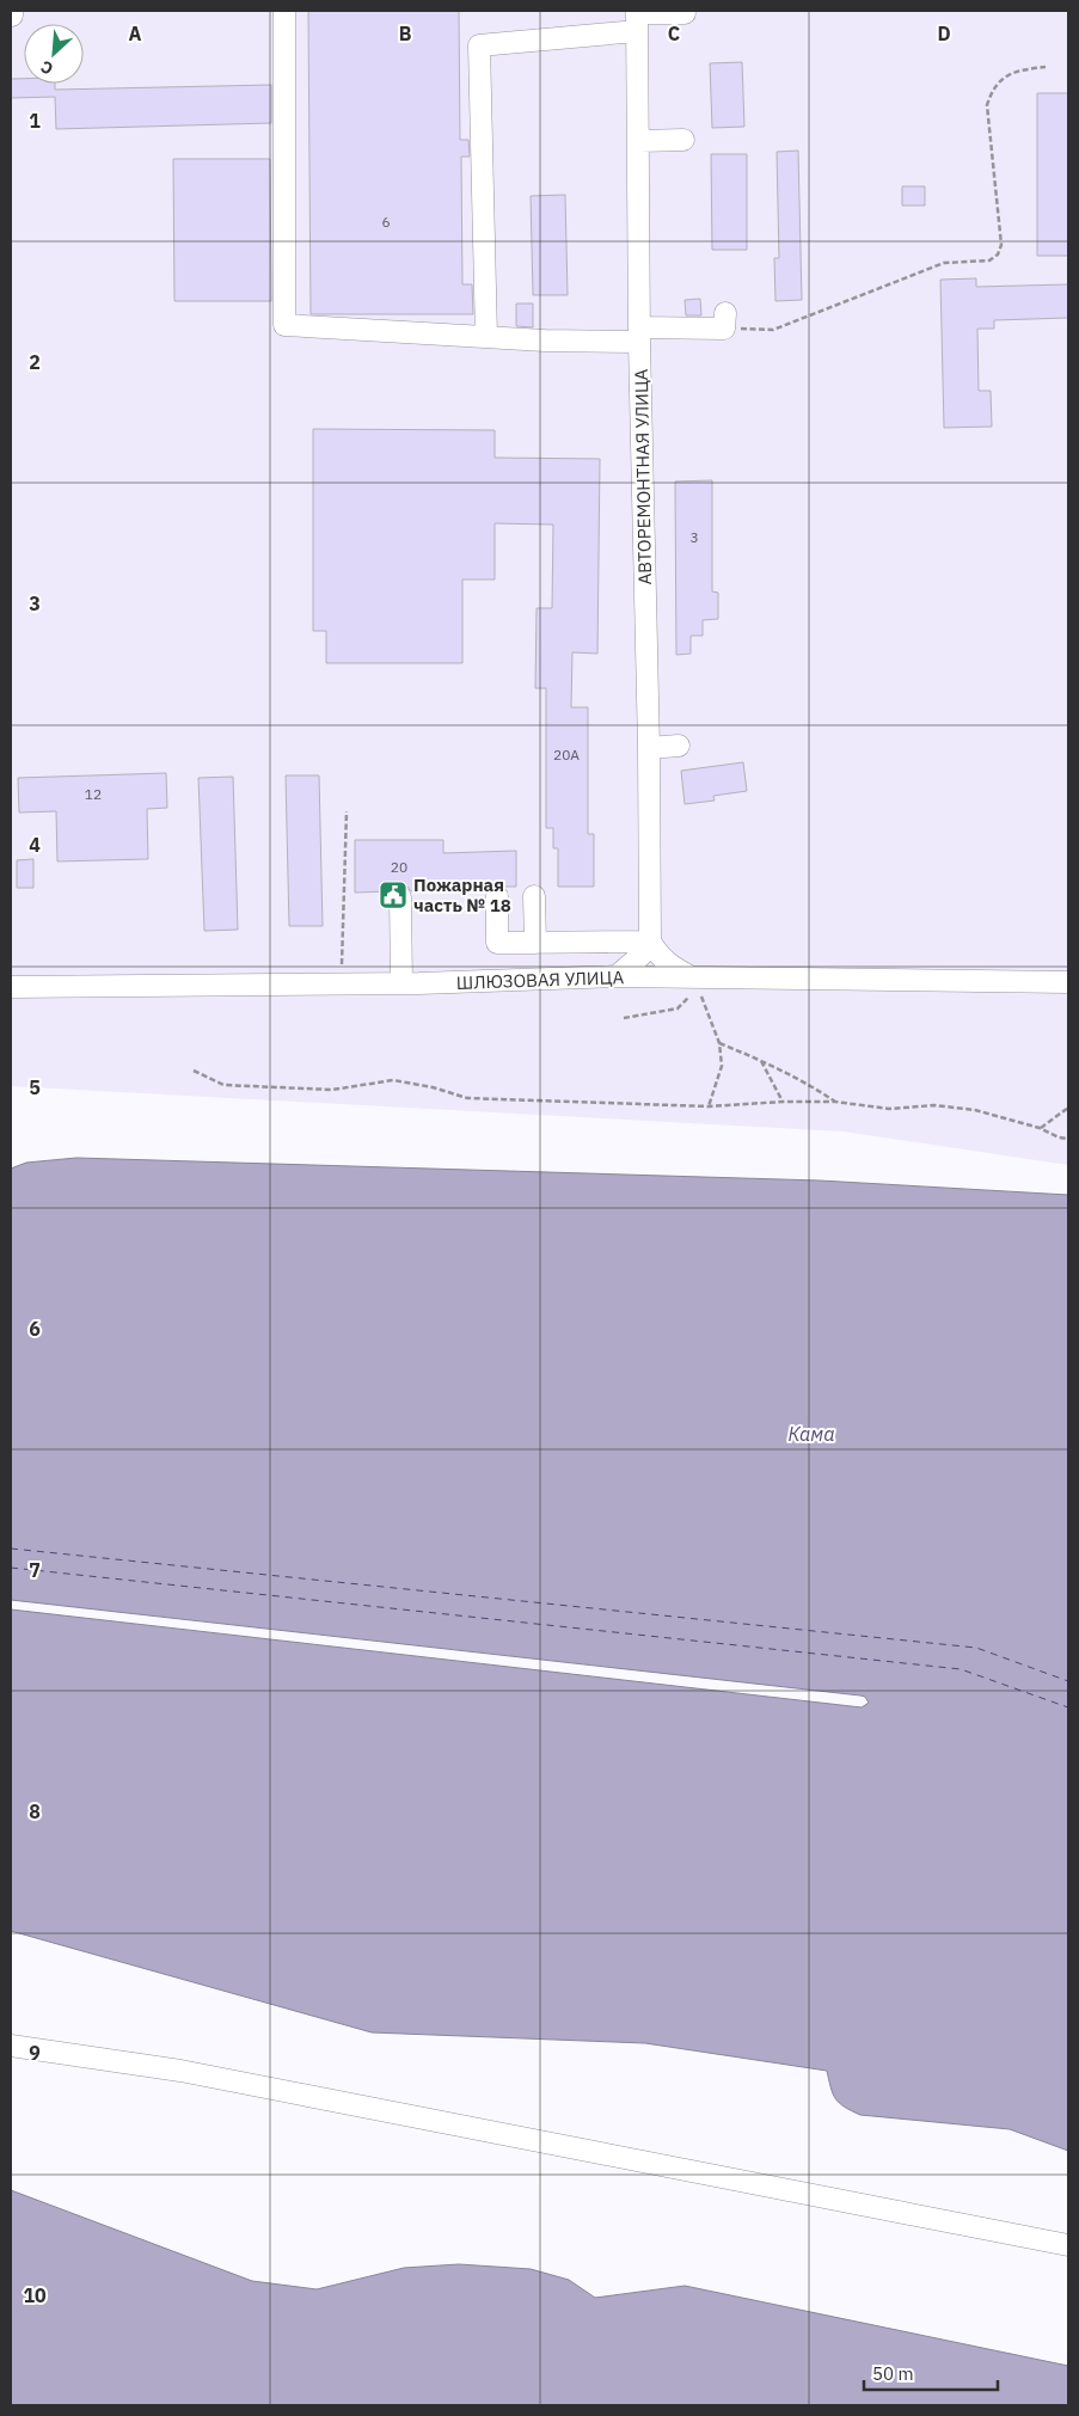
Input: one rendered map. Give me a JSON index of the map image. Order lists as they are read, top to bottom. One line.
{"streets":{"street":["АВТОРЕМОНТНАЯ УЛИЦА","ШЛЮЗОВАЯ УЛИЦА"]},"water":["Кама"],"places":{"public building":["Пожарная часть № 18"]},"house_numbers":["6","3","20А","12","20"],"scale_bar":"50 m","north":"bottom left","grid":{"columns":["A","B","C","D"],"rows":["1","2","3","4","5","6","7","8","9","10"]}}
